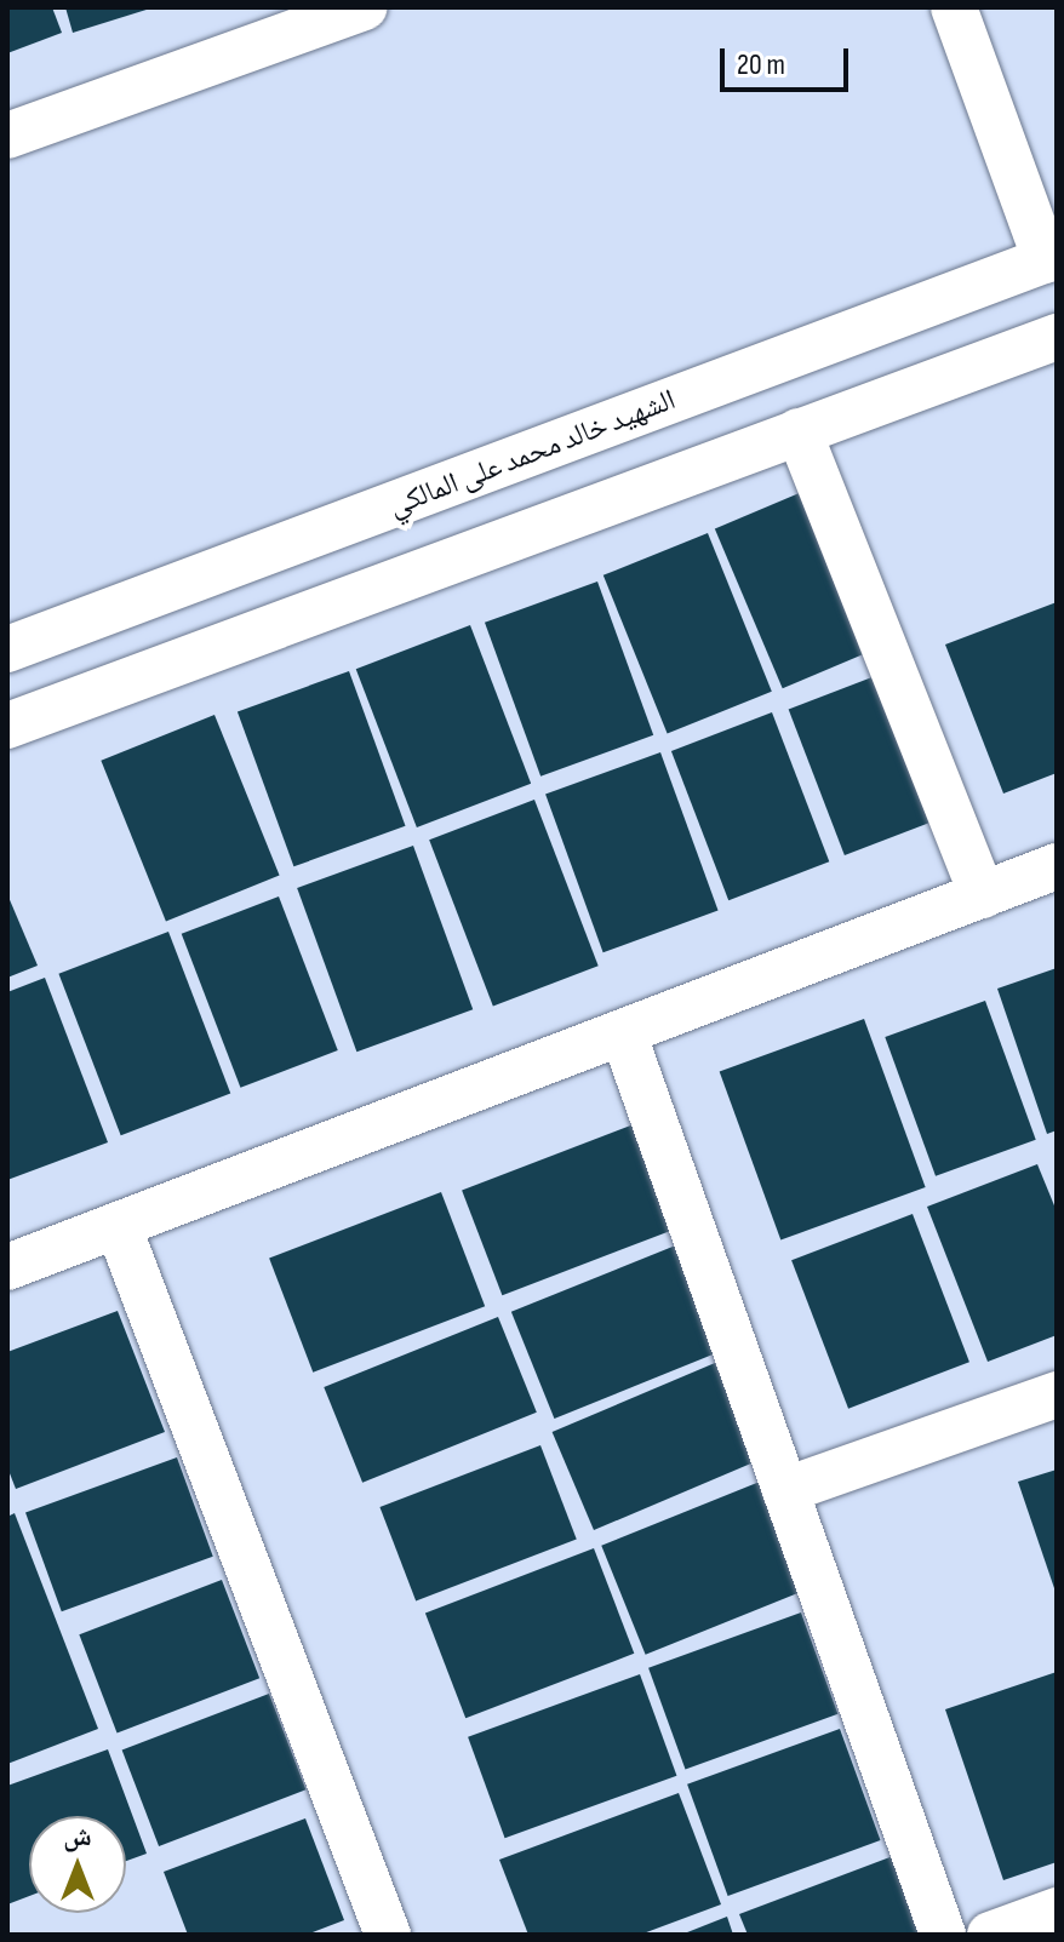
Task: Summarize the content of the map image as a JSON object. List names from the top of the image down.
{
  "streets": {
    "street": ["الشهيد خالد محمد على المالكي"]
  },
  "scale_bar": "20 m",
  "north": "top"
}
